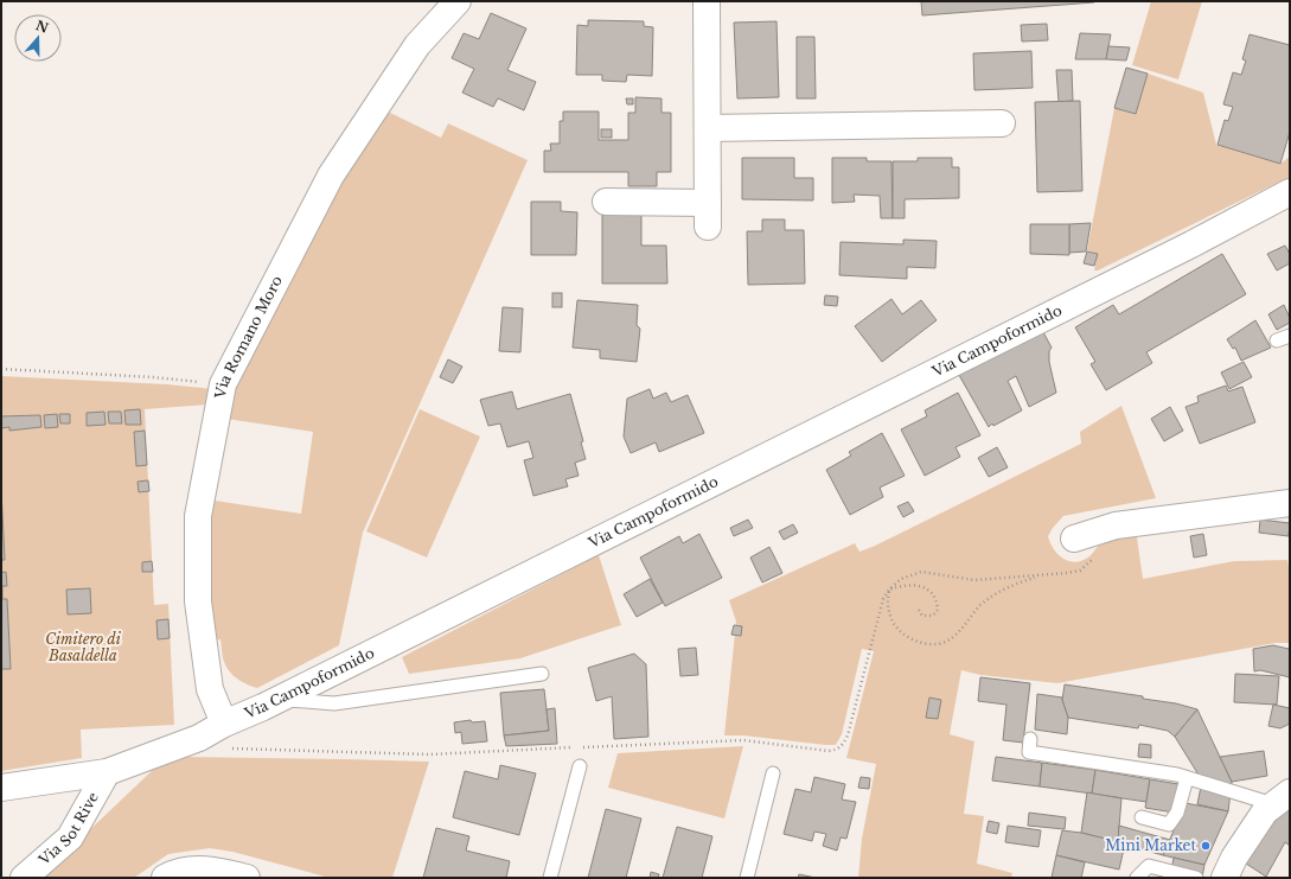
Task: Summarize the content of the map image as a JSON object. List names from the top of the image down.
{
  "streets": {
    "street": ["Via Romano Moro", "Via Campoformido", "Via Sot Rive"]
  },
  "crossings": [
    ["Via Romano Moro", "Via Campoformido"],
    ["Via Campoformido", "Via Sot Rive"]
  ],
  "parks": ["Cimitero di Basaldella"],
  "places": ["Mini Market"],
  "north": "top"
}
